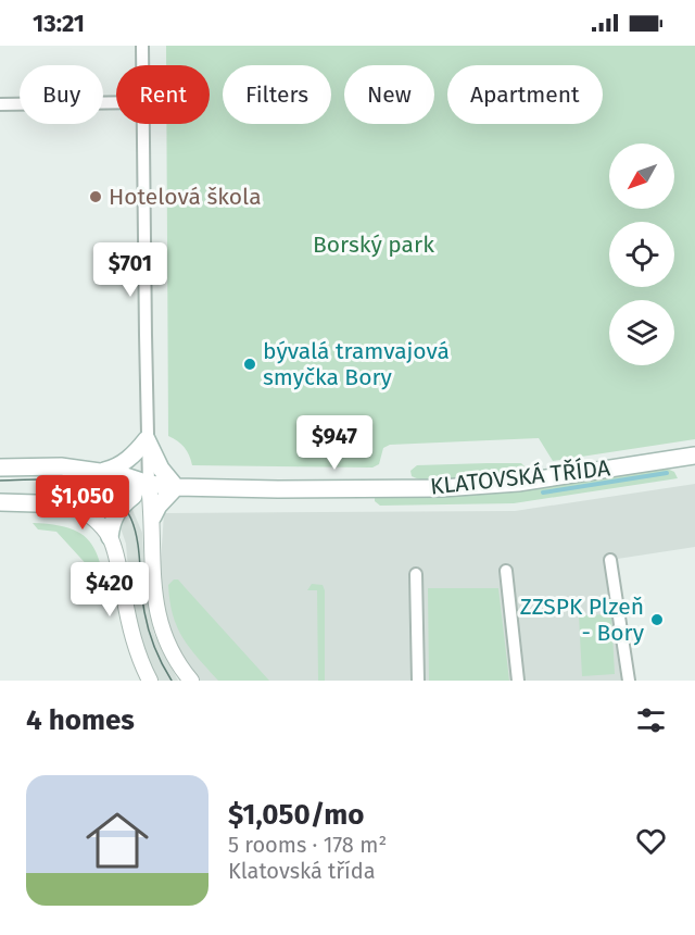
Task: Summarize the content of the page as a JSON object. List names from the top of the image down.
{
  "streets": {
    "main road": ["KLATOVSKÁ TŘÍDA"]
  },
  "parks": ["Borský park"],
  "places": ["Hotelová škola", "bývalá tramvajová smyčka Bory", "ZZSPK Plzeň - Bory"],
  "north": "bottom left",
  "page": {
    "status": "13:21",
    "chip": [
      "Buy",
      "Rent",
      "Filters",
      "New",
      "Apartment"
    ],
    "price": [
      "$701",
      "$947",
      "$1,050",
      "$420"
    ],
    "heading": "4 homes",
    "list": [
      {
        "name": "$1,050/mo",
        "note": "5 rooms · 178 m² · Klatovská třída"
      }
    ]
  }
}
